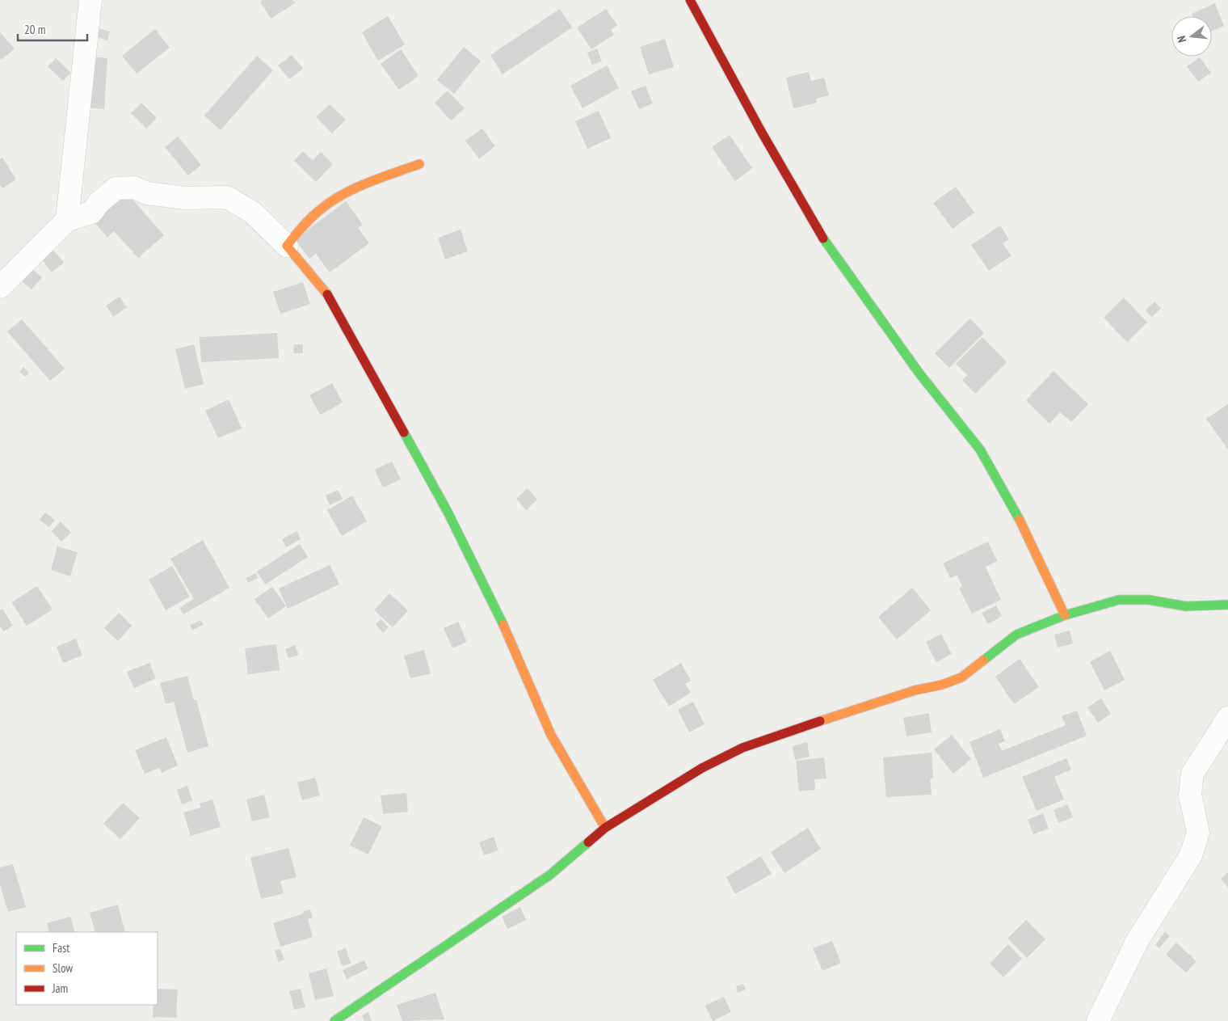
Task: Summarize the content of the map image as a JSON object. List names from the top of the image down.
{
  "legend": ["Fast", "Slow", "Jam"],
  "scale_bar": "20 m",
  "north": "left"
}
